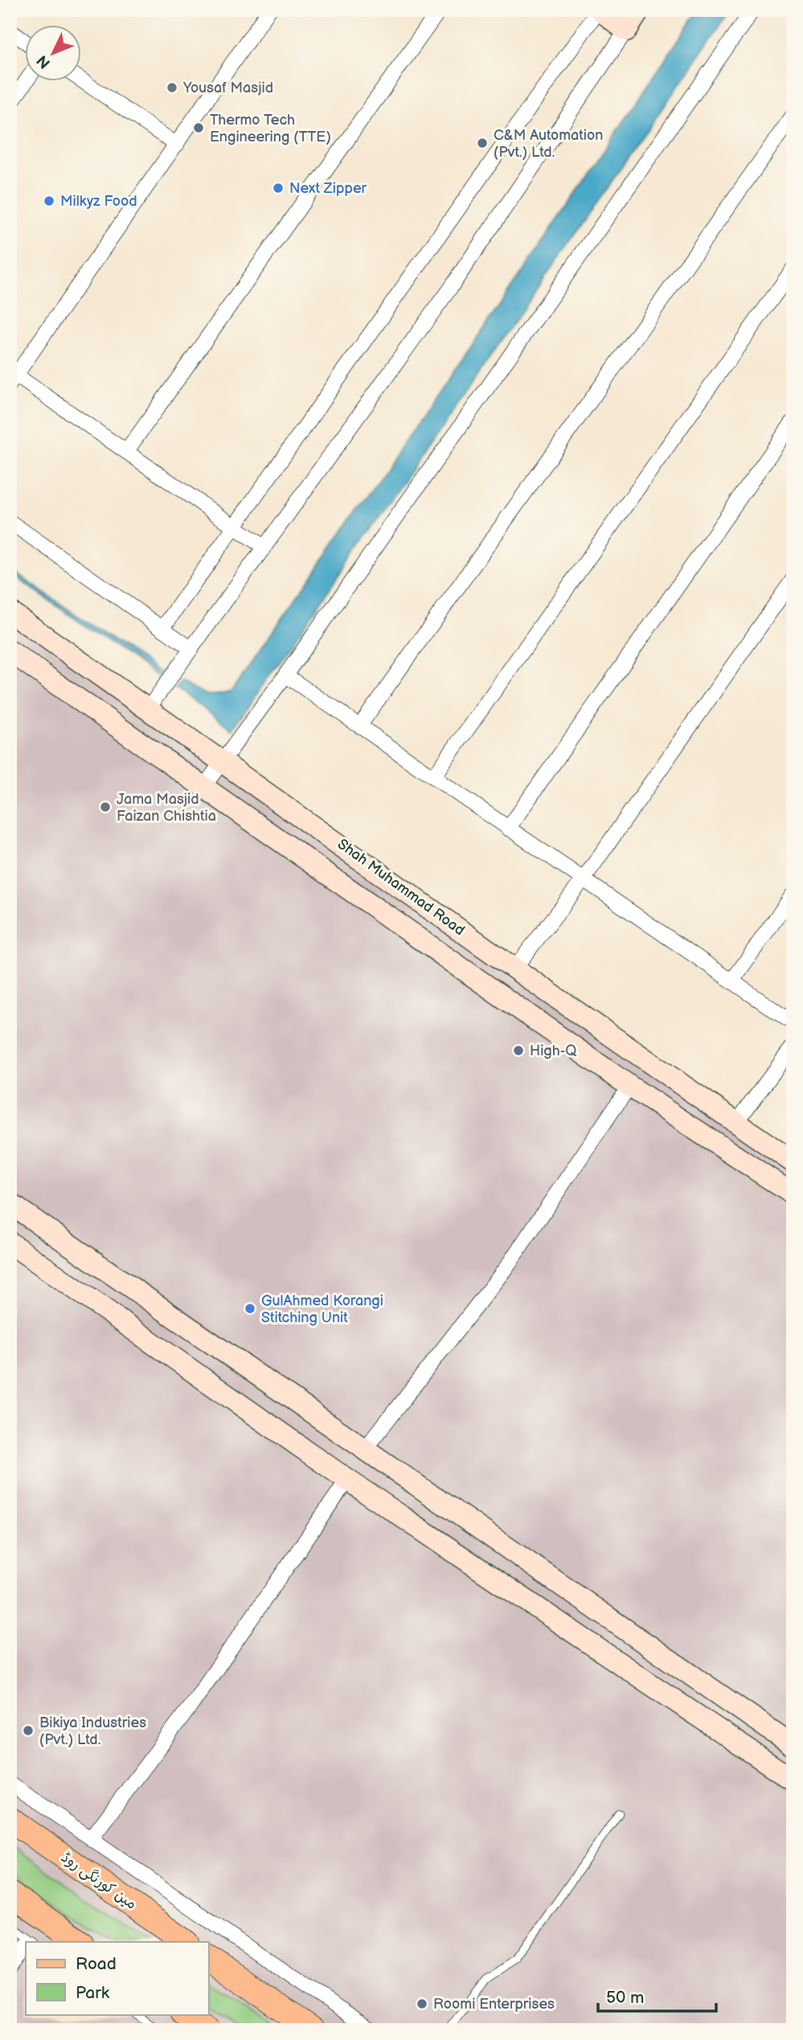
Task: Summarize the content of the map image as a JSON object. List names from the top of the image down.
{
  "streets": {
    "main road": ["مین کورنگی روڈ"],
    "street": ["Shah Muhammad Road"]
  },
  "places": [
    "Yousaf Masjid",
    "Thermo Tech Engineering (TTE)",
    "C&M Automation (Pvt.) Ltd.",
    "Next Zipper",
    "Milkyz Food",
    "Jama Masjid Faizan Chishtia",
    "High-Q",
    "GulAhmed Korangi Stitching Unit",
    "Bikiya Industries (Pvt.) Ltd.",
    "Roomi Enterprises"
  ],
  "legend": ["Road", "Park"],
  "scale_bar": "50 m",
  "north": "bottom left"
}
